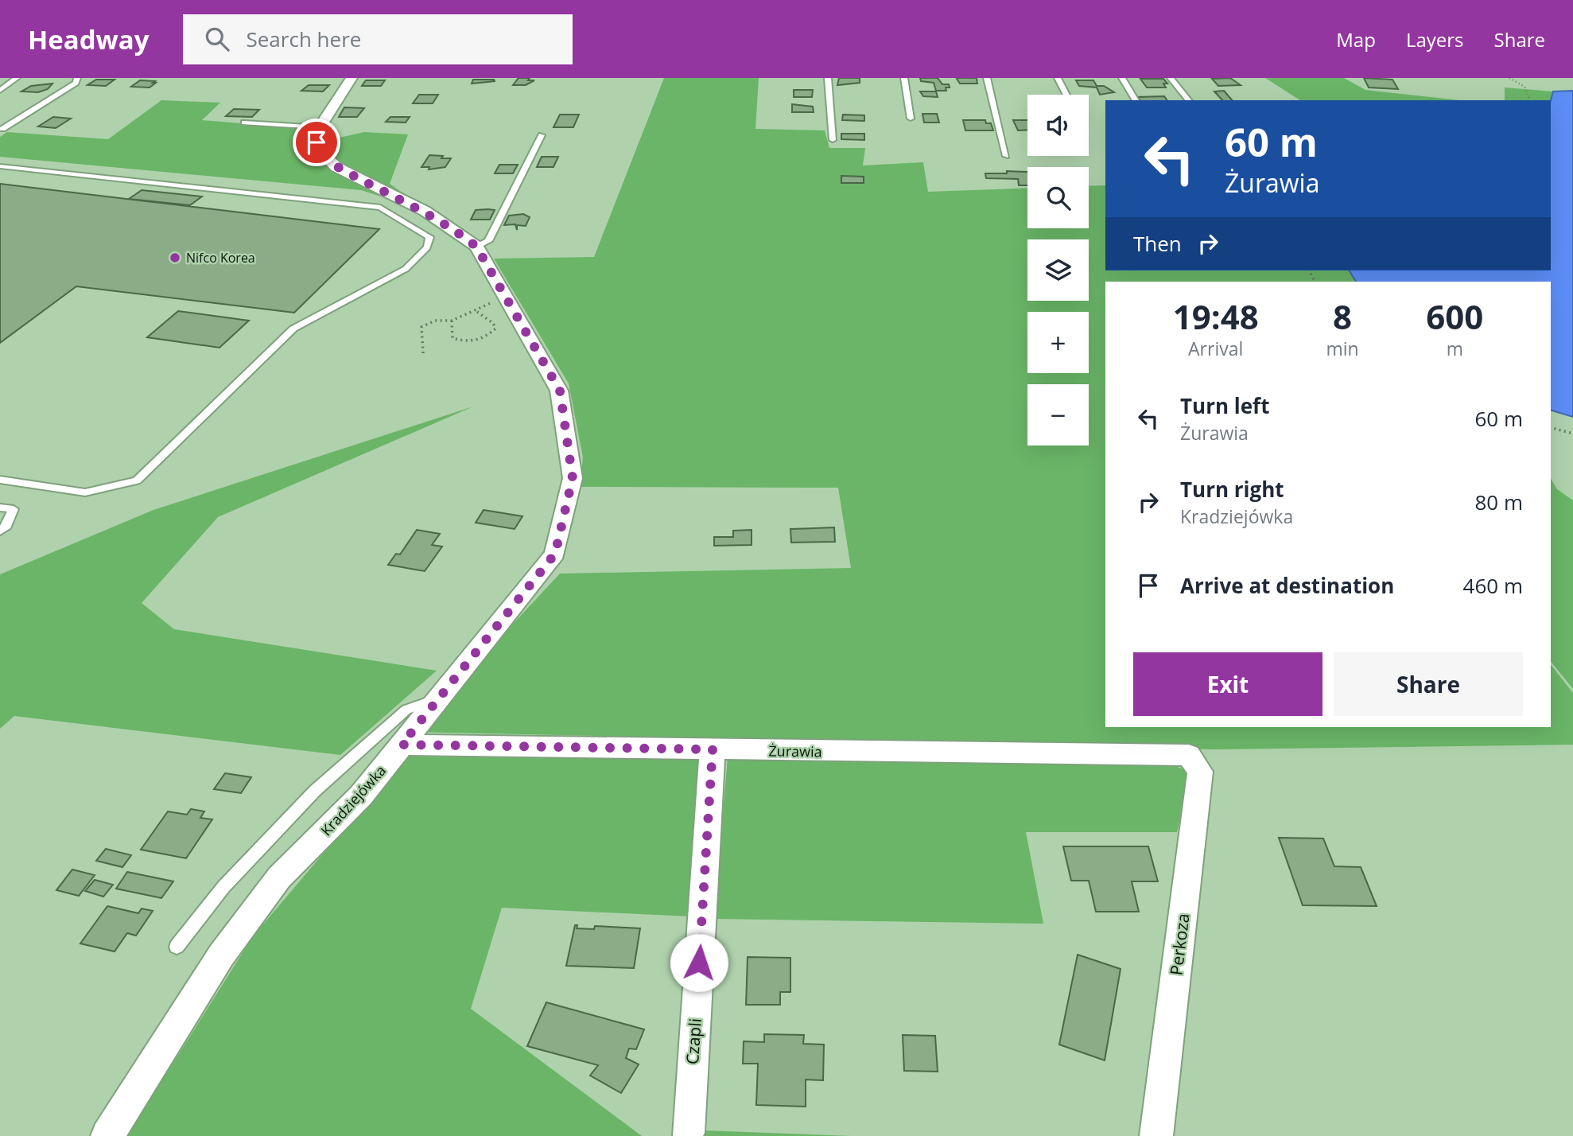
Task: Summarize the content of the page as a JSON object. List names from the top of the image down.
{
  "streets": {
    "street": [
      "Żurawia",
      "Kradziejówka",
      "Perkoza",
      "Czapli"
    ]
  },
  "crossings": [
    ["Żurawia", "Kradziejówka"],
    ["Żurawia", "Perkoza"],
    ["Żurawia", "Czapli"]
  ],
  "places": ["Nifco Korea"],
  "page": {
    "header": "Headway",
    "search": "Search here",
    "nav": ["Map", "Layers", "Share"],
    "map_buttons": ["+", "−"],
    "turn": ["60 m", "Żurawia"],
    "then": "Then",
    "eta": [
      "19:48",
      "Arrival",
      "8",
      "min",
      "600",
      "m"
    ],
    "list": [
      {
        "name": "Turn left",
        "note": "Żurawia",
        "value": "60 m"
      },
      {
        "name": "Turn right",
        "note": "Kradziejówka",
        "value": "80 m"
      },
      {
        "name": "Arrive at destination",
        "value": "460 m"
      }
    ],
    "buttons": ["Exit", "Share"]
  }
}
